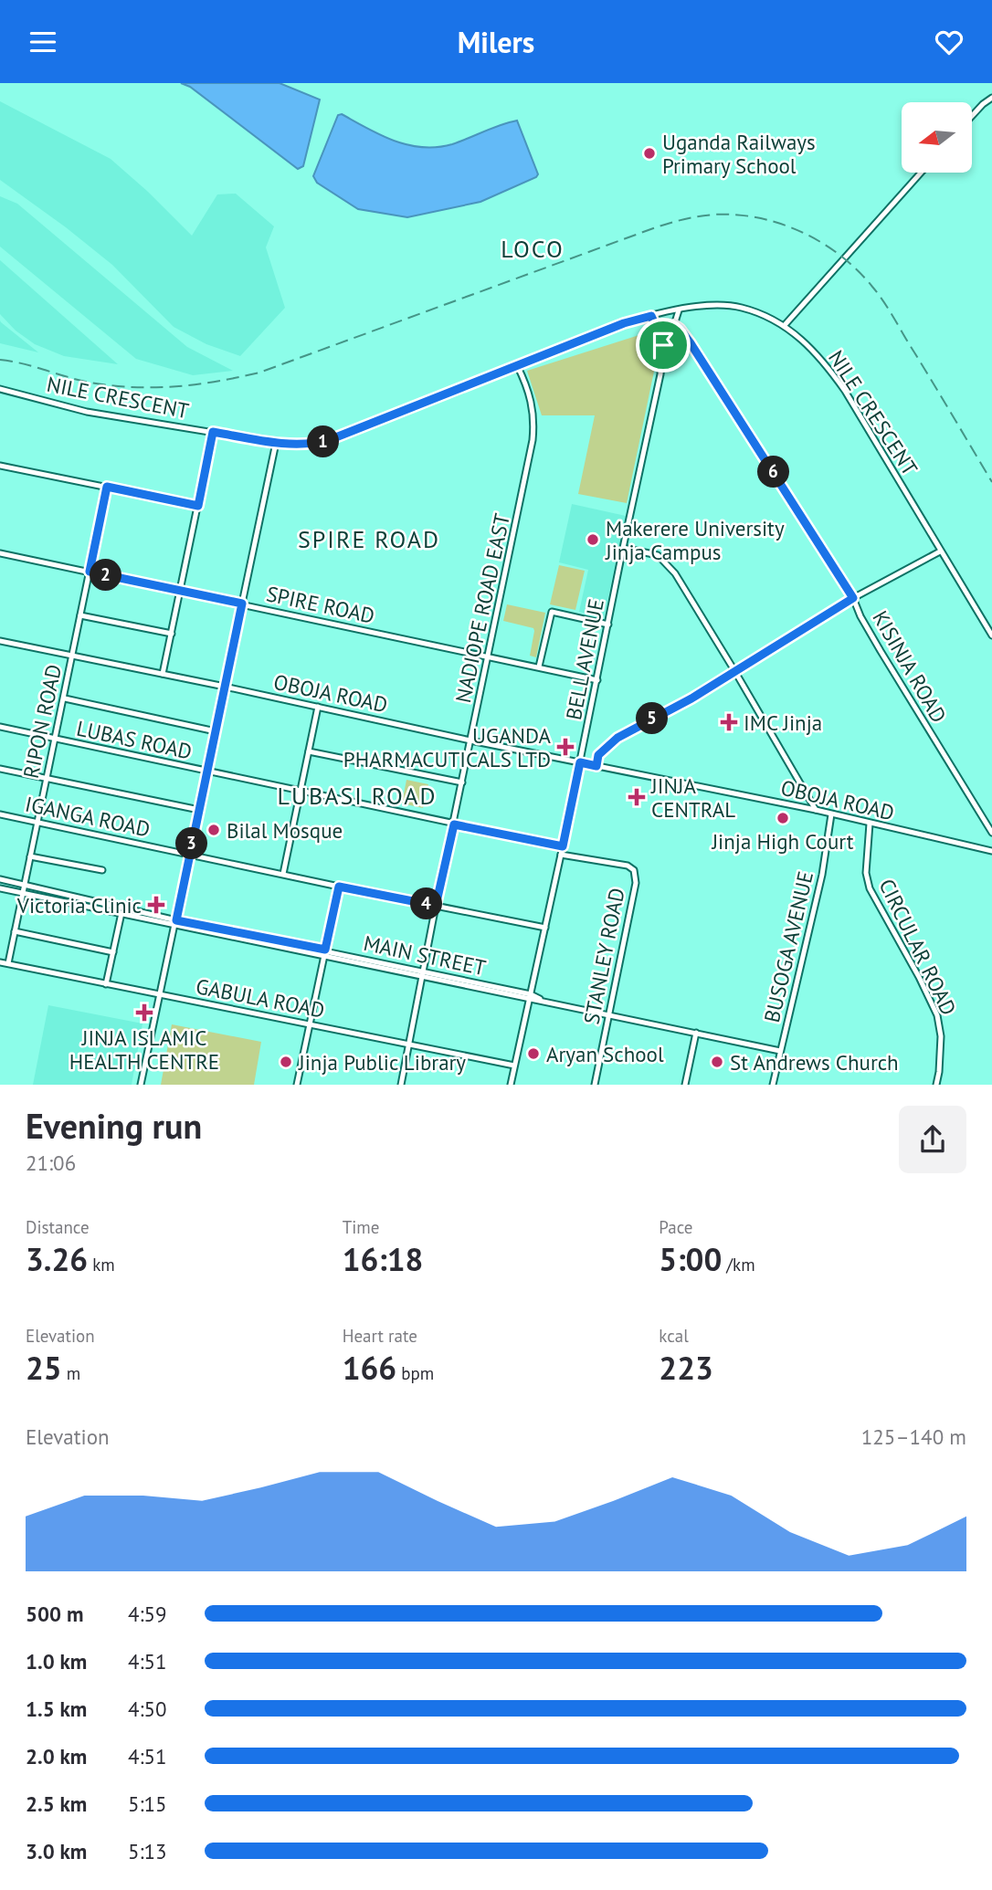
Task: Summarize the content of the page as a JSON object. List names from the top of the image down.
{
  "streets": {
    "street": [
      "NILE CRESCENT",
      "SPIRE ROAD",
      "NADIOPE ROAD EAST",
      "BELL AVENUE",
      "KISINJA ROAD",
      "OBOJA ROAD",
      "RIPON ROAD",
      "LUBAS ROAD",
      "IGANGA ROAD",
      "BUSOGA AVENUE",
      "CIRCULAR ROAD",
      "MAIN STREET",
      "STANLEY ROAD",
      "GABULA ROAD"
    ]
  },
  "crossings": [
    ["NILE CRESCENT", "NADIOPE ROAD EAST"],
    ["NILE CRESCENT", "BELL AVENUE"],
    ["SPIRE ROAD", "NADIOPE ROAD EAST"],
    ["SPIRE ROAD", "BELL AVENUE"],
    ["SPIRE ROAD", "RIPON ROAD"],
    ["NADIOPE ROAD EAST", "OBOJA ROAD"],
    ["NADIOPE ROAD EAST", "LUBAS ROAD"],
    ["NADIOPE ROAD EAST", "IGANGA ROAD"],
    ["NADIOPE ROAD EAST", "MAIN STREET"],
    ["NADIOPE ROAD EAST", "GABULA ROAD"],
    ["BELL AVENUE", "OBOJA ROAD"],
    ["BELL AVENUE", "LUBAS ROAD"],
    ["BELL AVENUE", "IGANGA ROAD"],
    ["BELL AVENUE", "MAIN STREET"],
    ["BELL AVENUE", "STANLEY ROAD"],
    ["BELL AVENUE", "GABULA ROAD"],
    ["OBOJA ROAD", "RIPON ROAD"],
    ["OBOJA ROAD", "BUSOGA AVENUE"],
    ["OBOJA ROAD", "CIRCULAR ROAD"],
    ["RIPON ROAD", "LUBAS ROAD"],
    ["RIPON ROAD", "IGANGA ROAD"],
    ["RIPON ROAD", "MAIN STREET"],
    ["RIPON ROAD", "GABULA ROAD"],
    ["BUSOGA AVENUE", "MAIN STREET"],
    ["MAIN STREET", "STANLEY ROAD"]
  ],
  "districts": ["LOCO", "SPIRE ROAD", "LUBASI ROAD"],
  "places": {
    "other": [
      "Uganda Railways Primary School",
      "Makerere University Jinja Campus",
      "Jinja High Court",
      "Bilal Mosque",
      "Aryan School",
      "Jinja Public Library",
      "St Andrews Church"
    ],
    "health": [
      "IMC Jinja",
      "UGANDA PHARMACUTICALS LTD",
      "JINJA CENTRAL",
      "Victoria Clinic",
      "JINJA ISLAMIC HEALTH CENTRE"
    ]
  },
  "north": "left",
  "page": {
    "header": "Milers",
    "pins": [
      "1",
      "6",
      "2",
      "5",
      "3",
      "4"
    ],
    "heading": ["Evening run", "21:06"],
    "stats": [
      ["Distance", "3.26 km"],
      ["Time", "16:18"],
      ["Pace", "5:00 /km"],
      ["Elevation", "25 m"],
      ["Heart rate", "166 bpm"],
      ["kcal", "223"]
    ],
    "chart": ["Elevation", "125–140 m"],
    "list": [
      {
        "name": "500 m",
        "note": "4:59"
      },
      {
        "name": "1.0 km",
        "note": "4:51"
      },
      {
        "name": "1.5 km",
        "note": "4:50"
      },
      {
        "name": "2.0 km",
        "note": "4:51"
      },
      {
        "name": "2.5 km",
        "note": "5:15"
      },
      {
        "name": "3.0 km",
        "note": "5:13"
      }
    ]
  }
}
